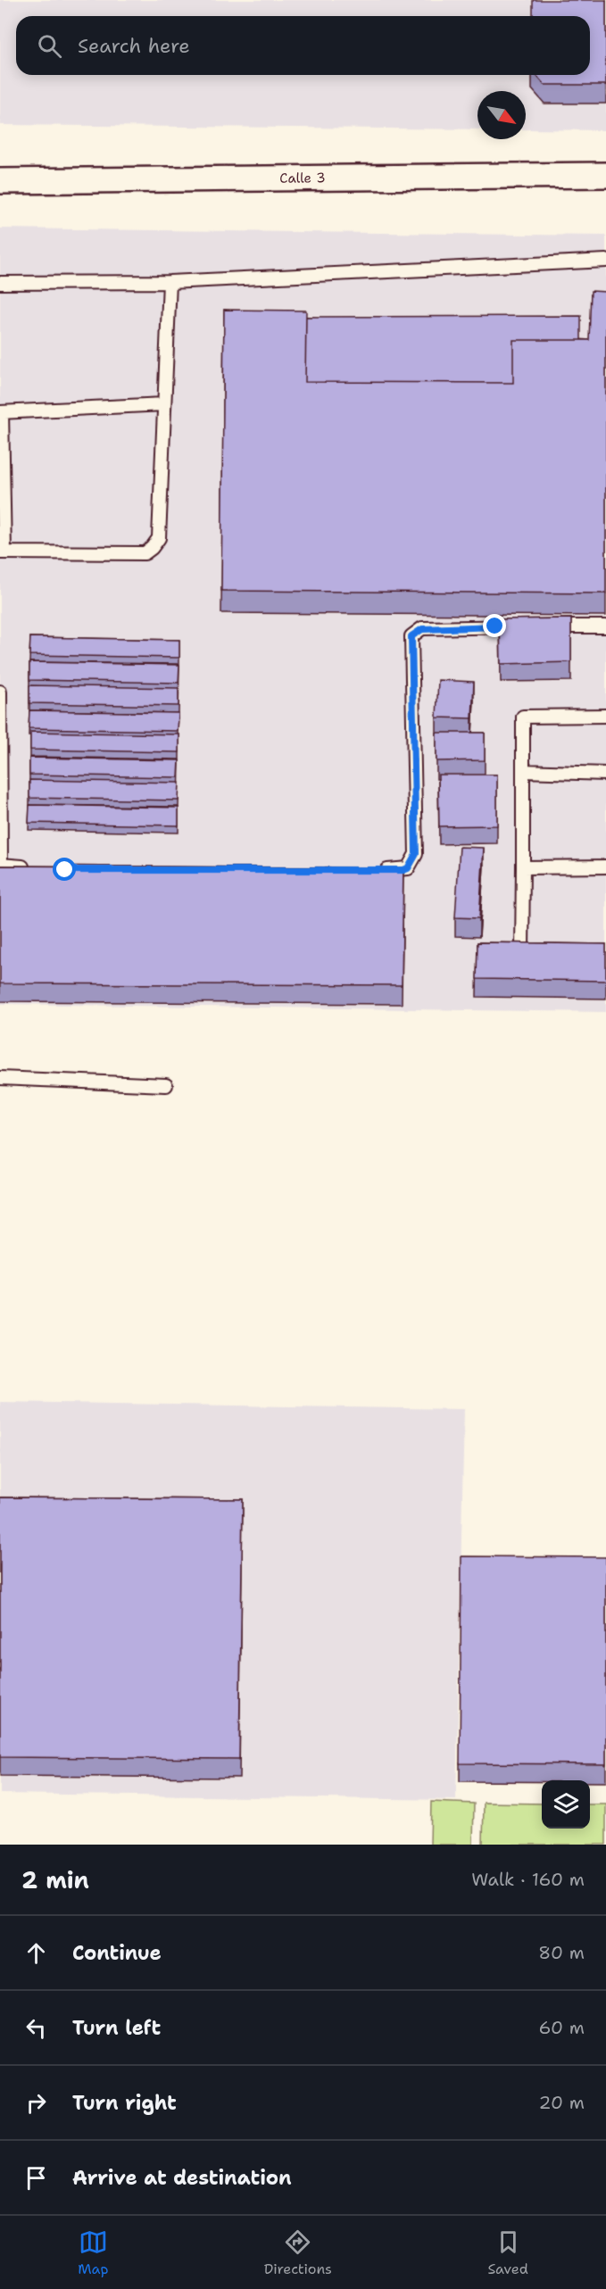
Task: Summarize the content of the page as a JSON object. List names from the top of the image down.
{
  "streets": {
    "street": ["Calle 3"]
  },
  "north": "bottom right",
  "page": {
    "search": "Search here",
    "heading": ["2 min", "Walk · 160 m"],
    "list": [
      ["Continue", "80 m"],
      ["Turn left", "60 m"],
      ["Turn right", "20 m"],
      "Arrive at destination"
    ],
    "nav": ["Map", "Directions", "Saved"]
  }
}
